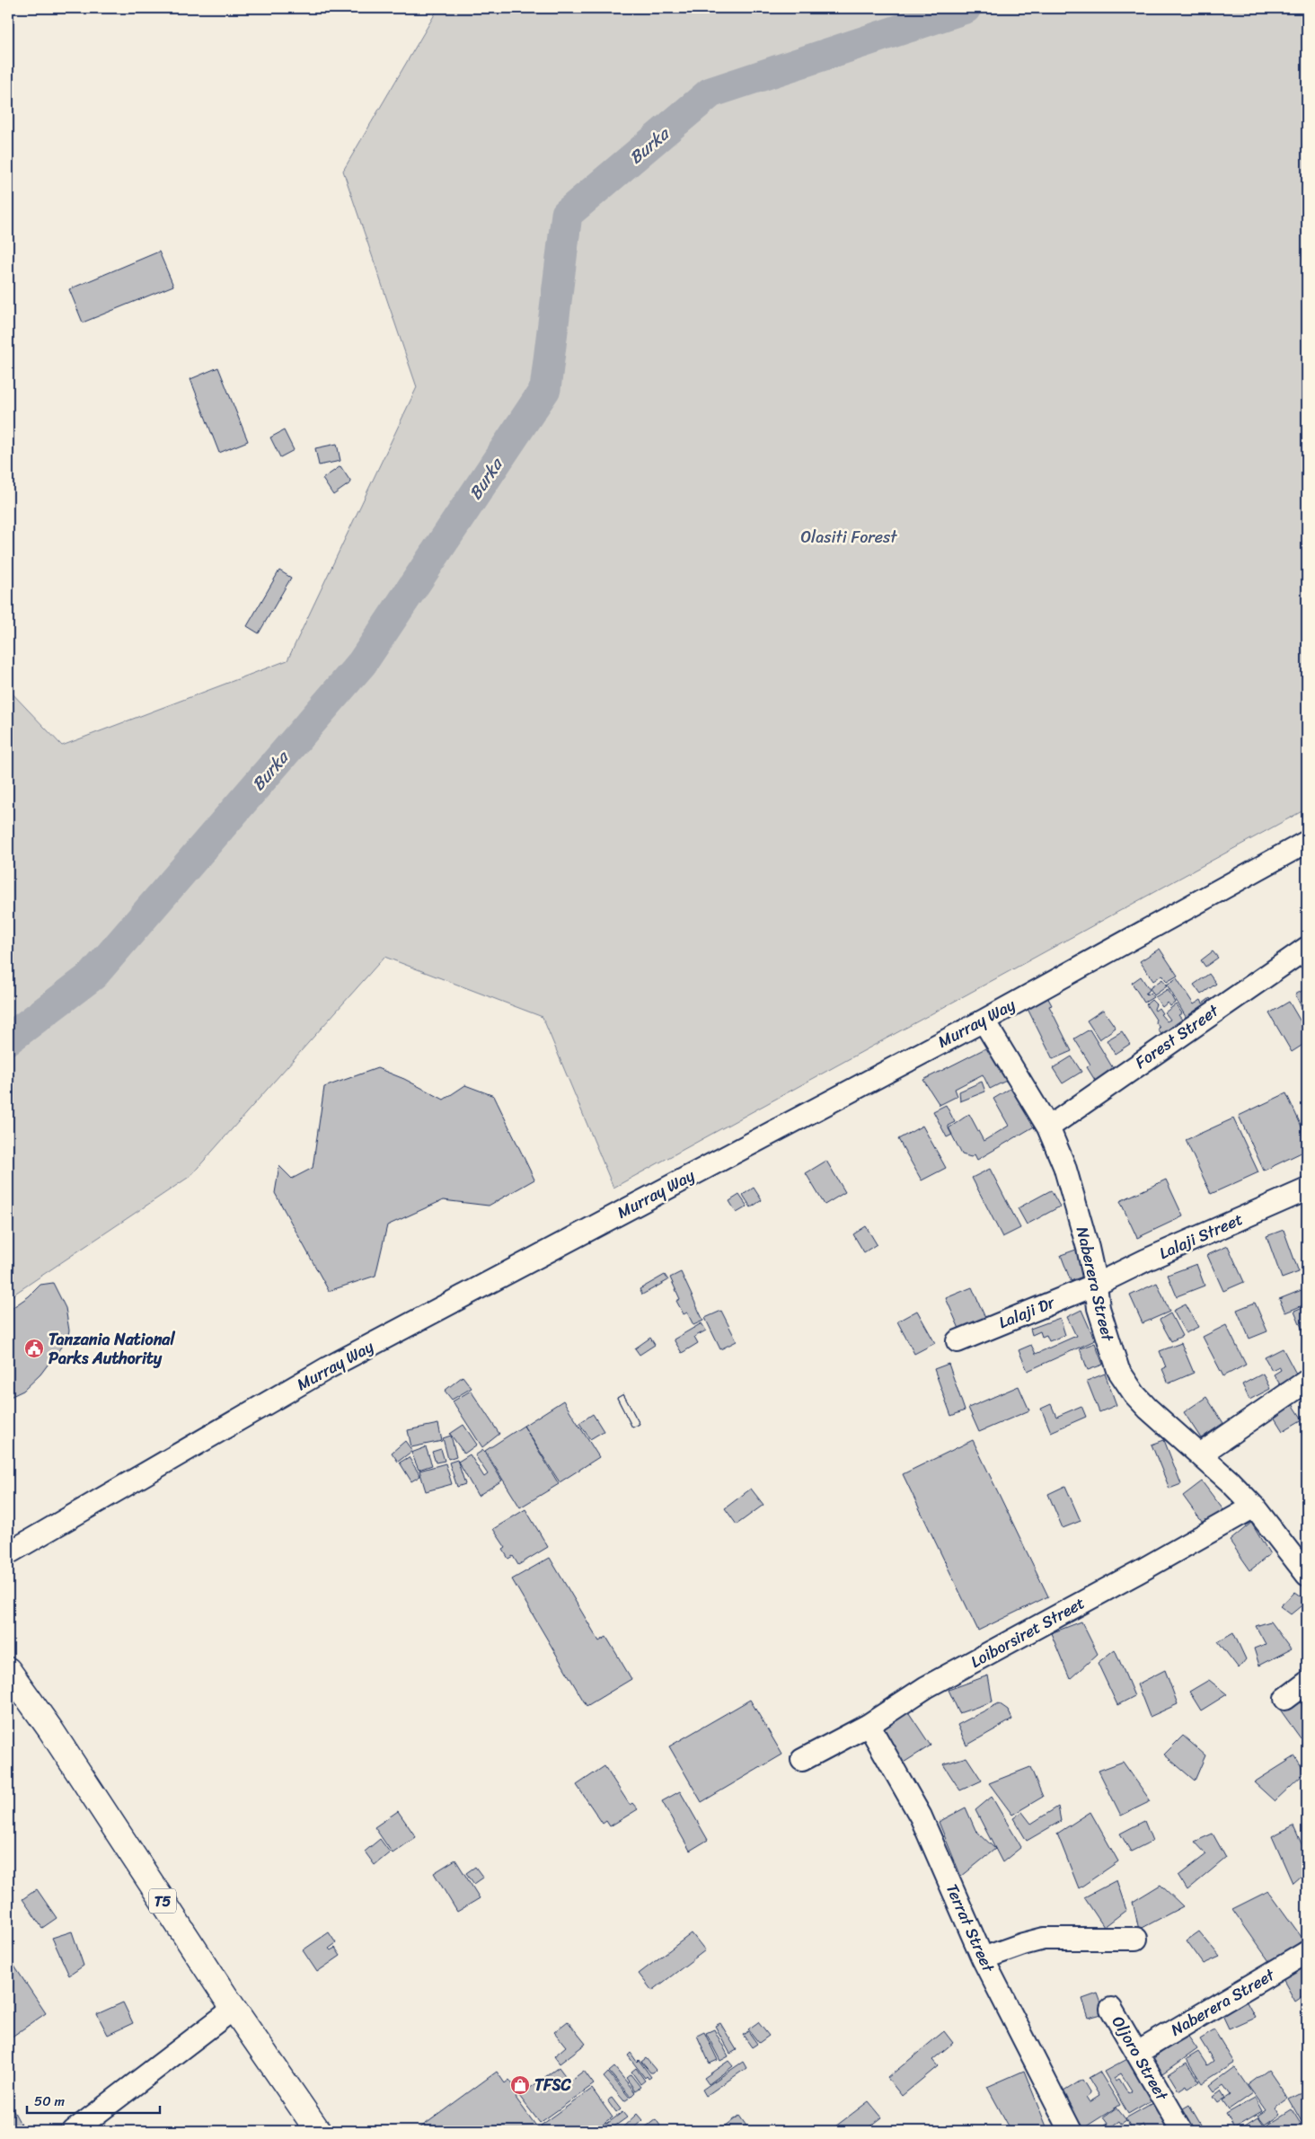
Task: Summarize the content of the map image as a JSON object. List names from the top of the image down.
{
  "streets": {
    "highway": ["T5"],
    "street": [
      "Murray Way",
      "Forest Street",
      "Lalaji Street",
      "Naberera Street",
      "Lalaji Dr",
      "Loiborsiret Street",
      "Terrat Street",
      "Oljoro Street"
    ]
  },
  "crossings": [
    ["Murray Way", "Naberera Street"],
    ["Forest Street", "Naberera Street"],
    ["Lalaji Street", "Naberera Street"],
    ["Lalaji Street", "Lalaji Dr"],
    ["Naberera Street", "Lalaji Dr"],
    ["Naberera Street", "Loiborsiret Street"],
    ["Naberera Street", "Oljoro Street"],
    ["Loiborsiret Street", "Terrat Street"]
  ],
  "water": ["Burka"],
  "parks": ["Olasiti Forest"],
  "places": {
    "public building": ["Tanzania National Parks Authority"],
    "shop": ["TFSC"]
  },
  "scale_bar": "50 m"
}
